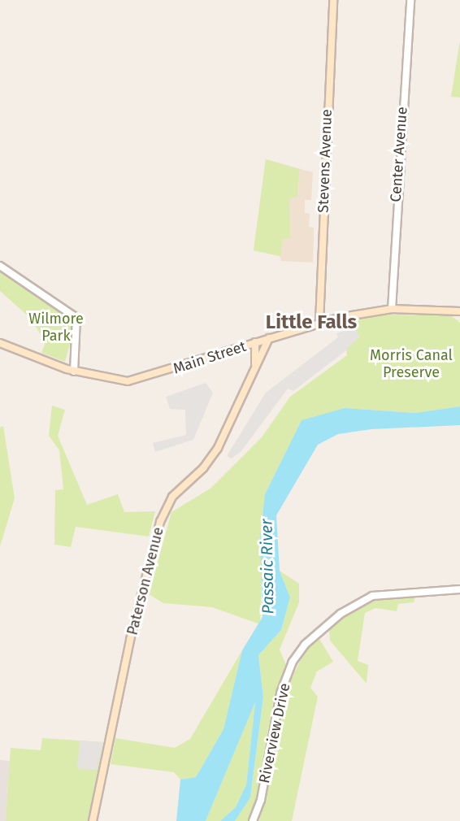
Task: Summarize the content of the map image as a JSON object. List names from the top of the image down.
{
  "streets": {
    "main road": ["Stevens Avenue", "Main Street", "Paterson Avenue"],
    "street": ["Center Avenue", "Riverview Drive"]
  },
  "crossings": [
    ["Center Avenue", "Main Street"],
    ["Stevens Avenue", "Main Street"],
    ["Main Street", "Paterson Avenue"]
  ],
  "districts": ["Little Falls"],
  "water": ["Passaic River"],
  "parks": ["Wilmore Park", "Morris Canal Preserve"]
}
